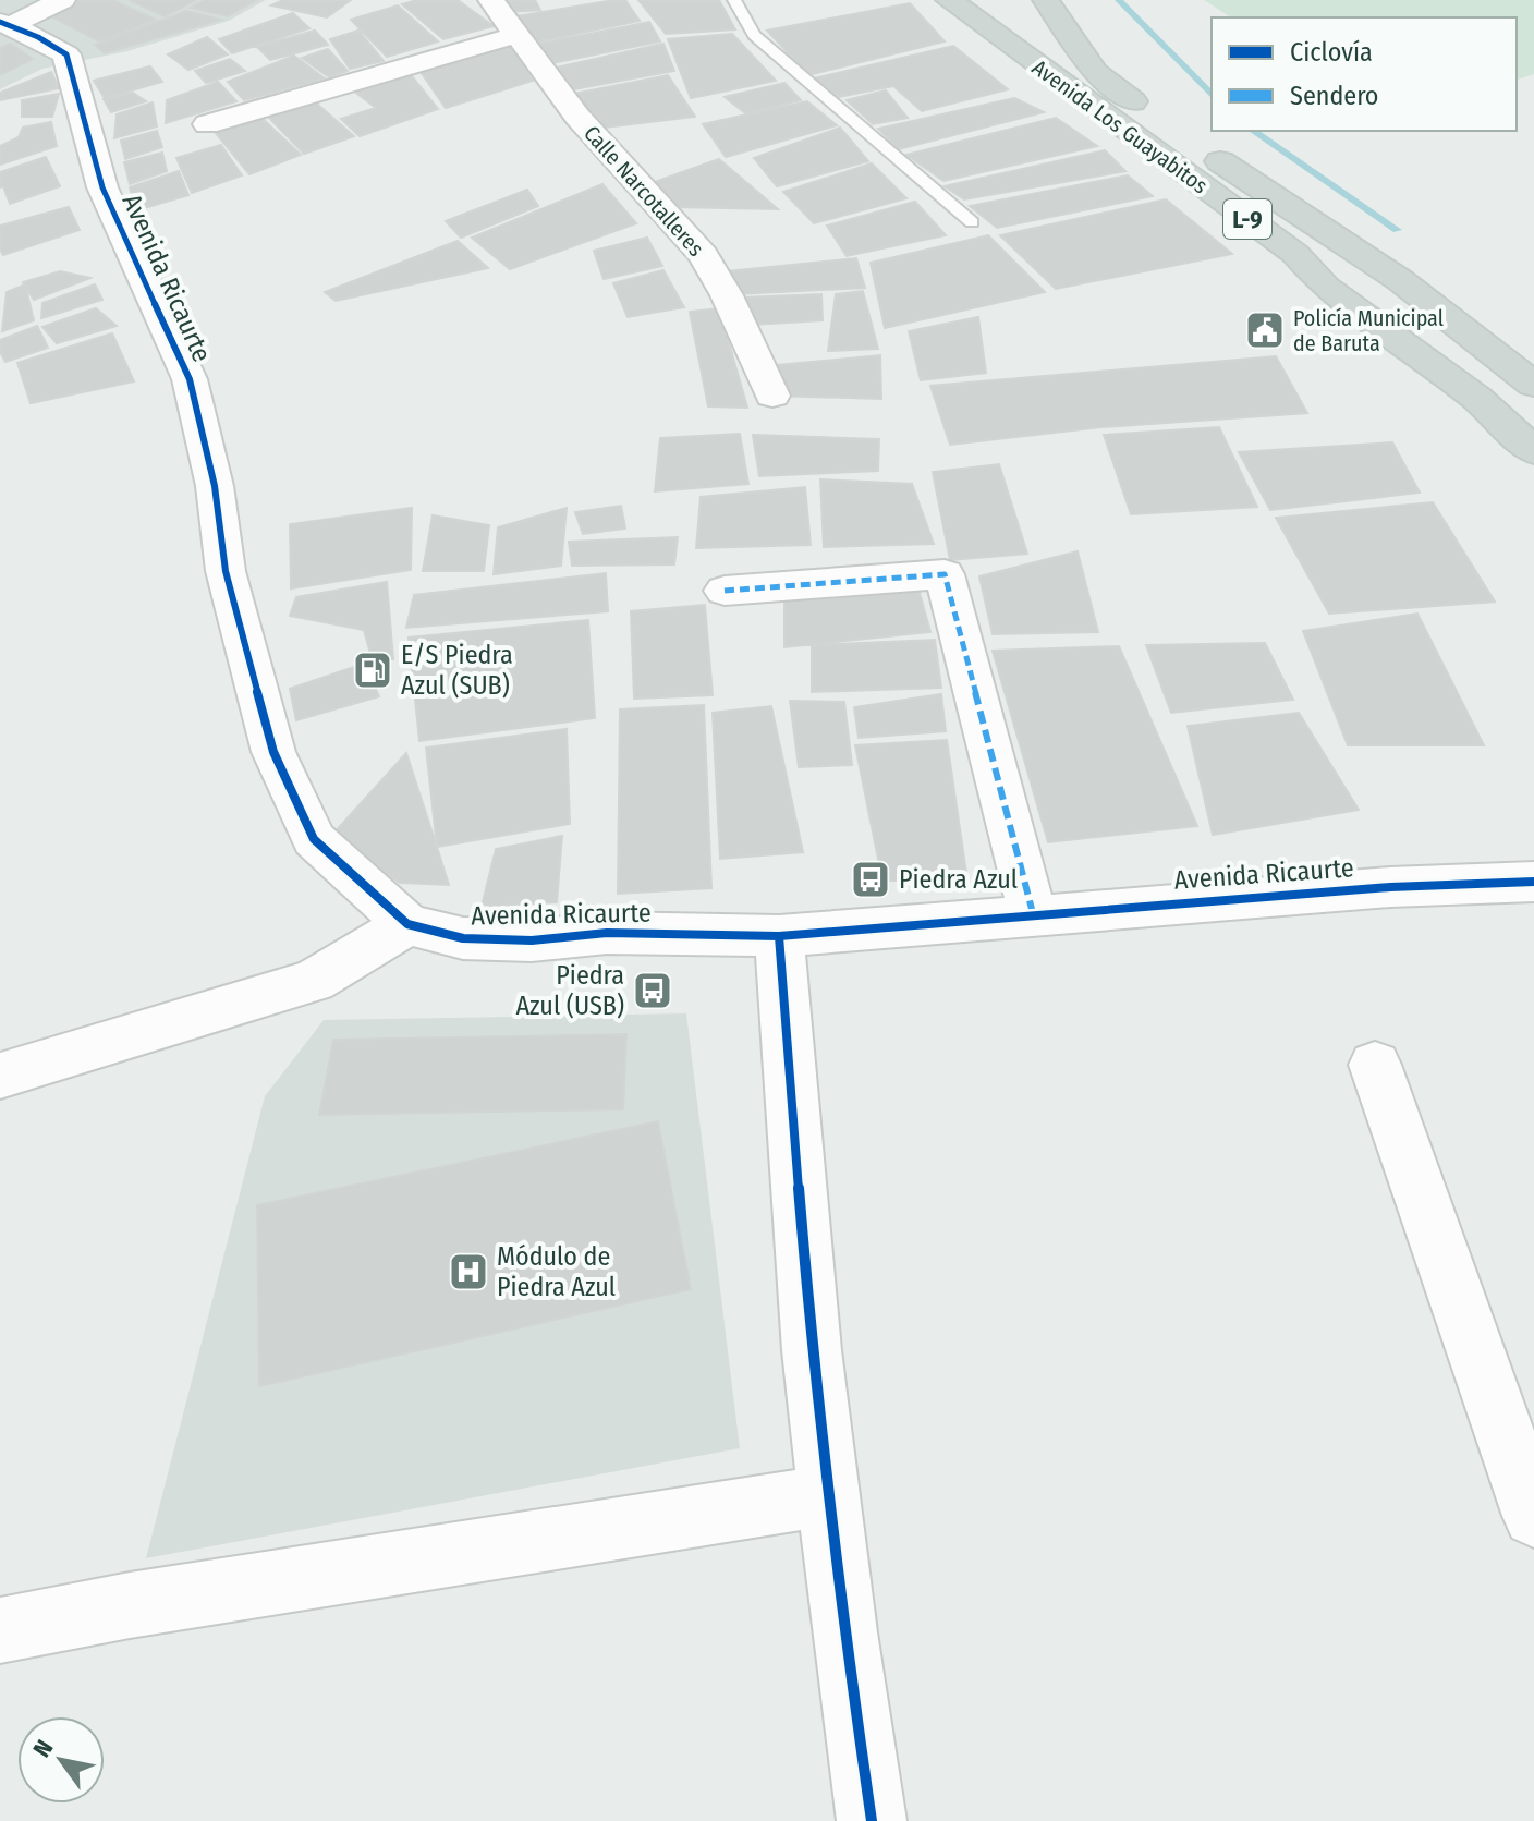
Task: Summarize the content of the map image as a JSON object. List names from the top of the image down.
{
  "streets": {
    "main road": ["Avenida Los Guayabitos", "L-9"],
    "street": ["Calle Narcotalleres", "Avenida Ricaurte"]
  },
  "places": {
    "public building": ["Policía Municipal de Baruta"],
    "fuel station": ["E/S Piedra Azul (SUB)"],
    "bus stop": ["Piedra Azul", "Piedra Azul (USB)"],
    "hospital": ["Módulo de Piedra Azul"]
  },
  "legend": ["Ciclovía", "Sendero"],
  "north": "top left"
}
